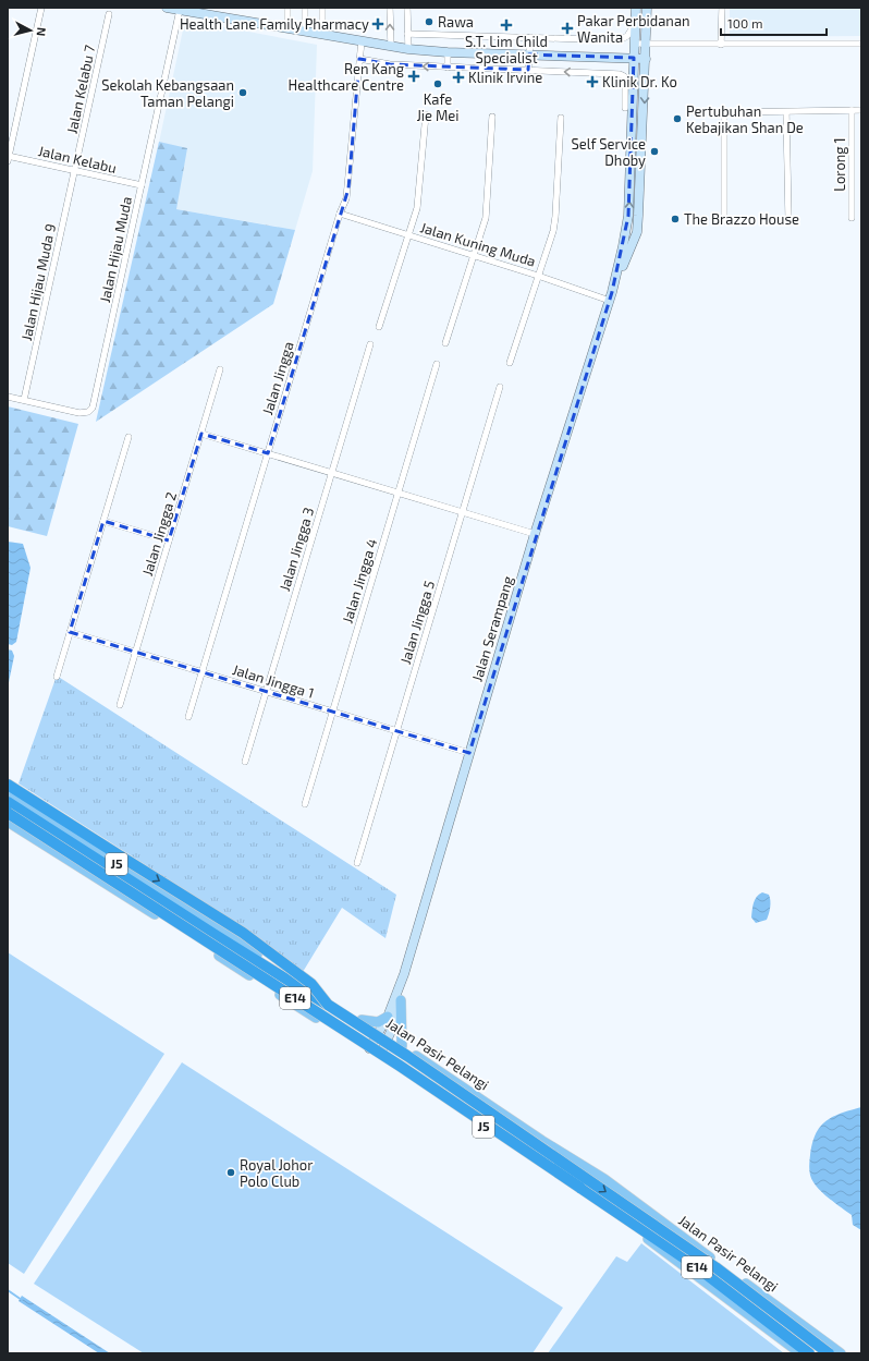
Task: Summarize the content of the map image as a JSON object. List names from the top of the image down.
{
  "streets": {
    "highway": ["E14"],
    "main road": ["Jalan Serampang", "J5", "Jalan Pasir Pelangi"],
    "street": [
      "Jalan Kelabu 7",
      "Jalan Kelabu",
      "Lorong 1",
      "Jalan Kuning Muda",
      "Jalan Hijau Muda",
      "Jalan Hijau Muda 9",
      "Jalan Jingga",
      "Jalan Jingga 2",
      "Jalan Jingga 3",
      "Jalan Jingga 4",
      "Jalan Jingga 5",
      "Jalan Jingga 1"
    ]
  },
  "crossings": [
    ["Jalan Kelabu 7", "Jalan Kelabu"],
    ["Jalan Kelabu 7", "Jalan Hijau Muda 9"],
    ["Jalan Kelabu", "Jalan Hijau Muda"],
    ["Jalan Kelabu", "Jalan Hijau Muda 9"],
    ["Jalan Kuning Muda", "Jalan Jingga"],
    ["Jalan Kuning Muda", "Jalan Serampang"],
    ["Jalan Hijau Muda", "Jalan Hijau Muda 9"],
    ["Jalan Jingga", "Jalan Jingga 1"],
    ["Jalan Jingga 2", "Jalan Jingga 1"],
    ["Jalan Jingga 3", "Jalan Jingga 1"],
    ["Jalan Jingga 4", "Jalan Jingga 1"],
    ["Jalan Jingga 5", "Jalan Jingga 1"],
    ["Jalan Serampang", "Jalan Jingga 1"],
    ["Jalan Serampang", "J5"],
    ["Jalan Serampang", "Jalan Pasir Pelangi"]
  ],
  "places": {
    "other": [
      "Rawa",
      "Kafe Jie Mei",
      "Sekolah Kebangsaan Taman Pelangi",
      "Pertubuhan Kebajikan Shan De",
      "Self Service Dhoby",
      "The Brazzo House",
      "Royal Johor Polo Club"
    ],
    "health": [
      "Health Lane Family Pharmacy",
      "S.T. Lim Child Specialist",
      "Pakar Perbidanan Wanita",
      "Ren Kang Healthcare Centre",
      "Klinik Irvine",
      "Klinik Dr. Ko"
    ]
  },
  "scale_bar": "100 m",
  "north": "right"
}
